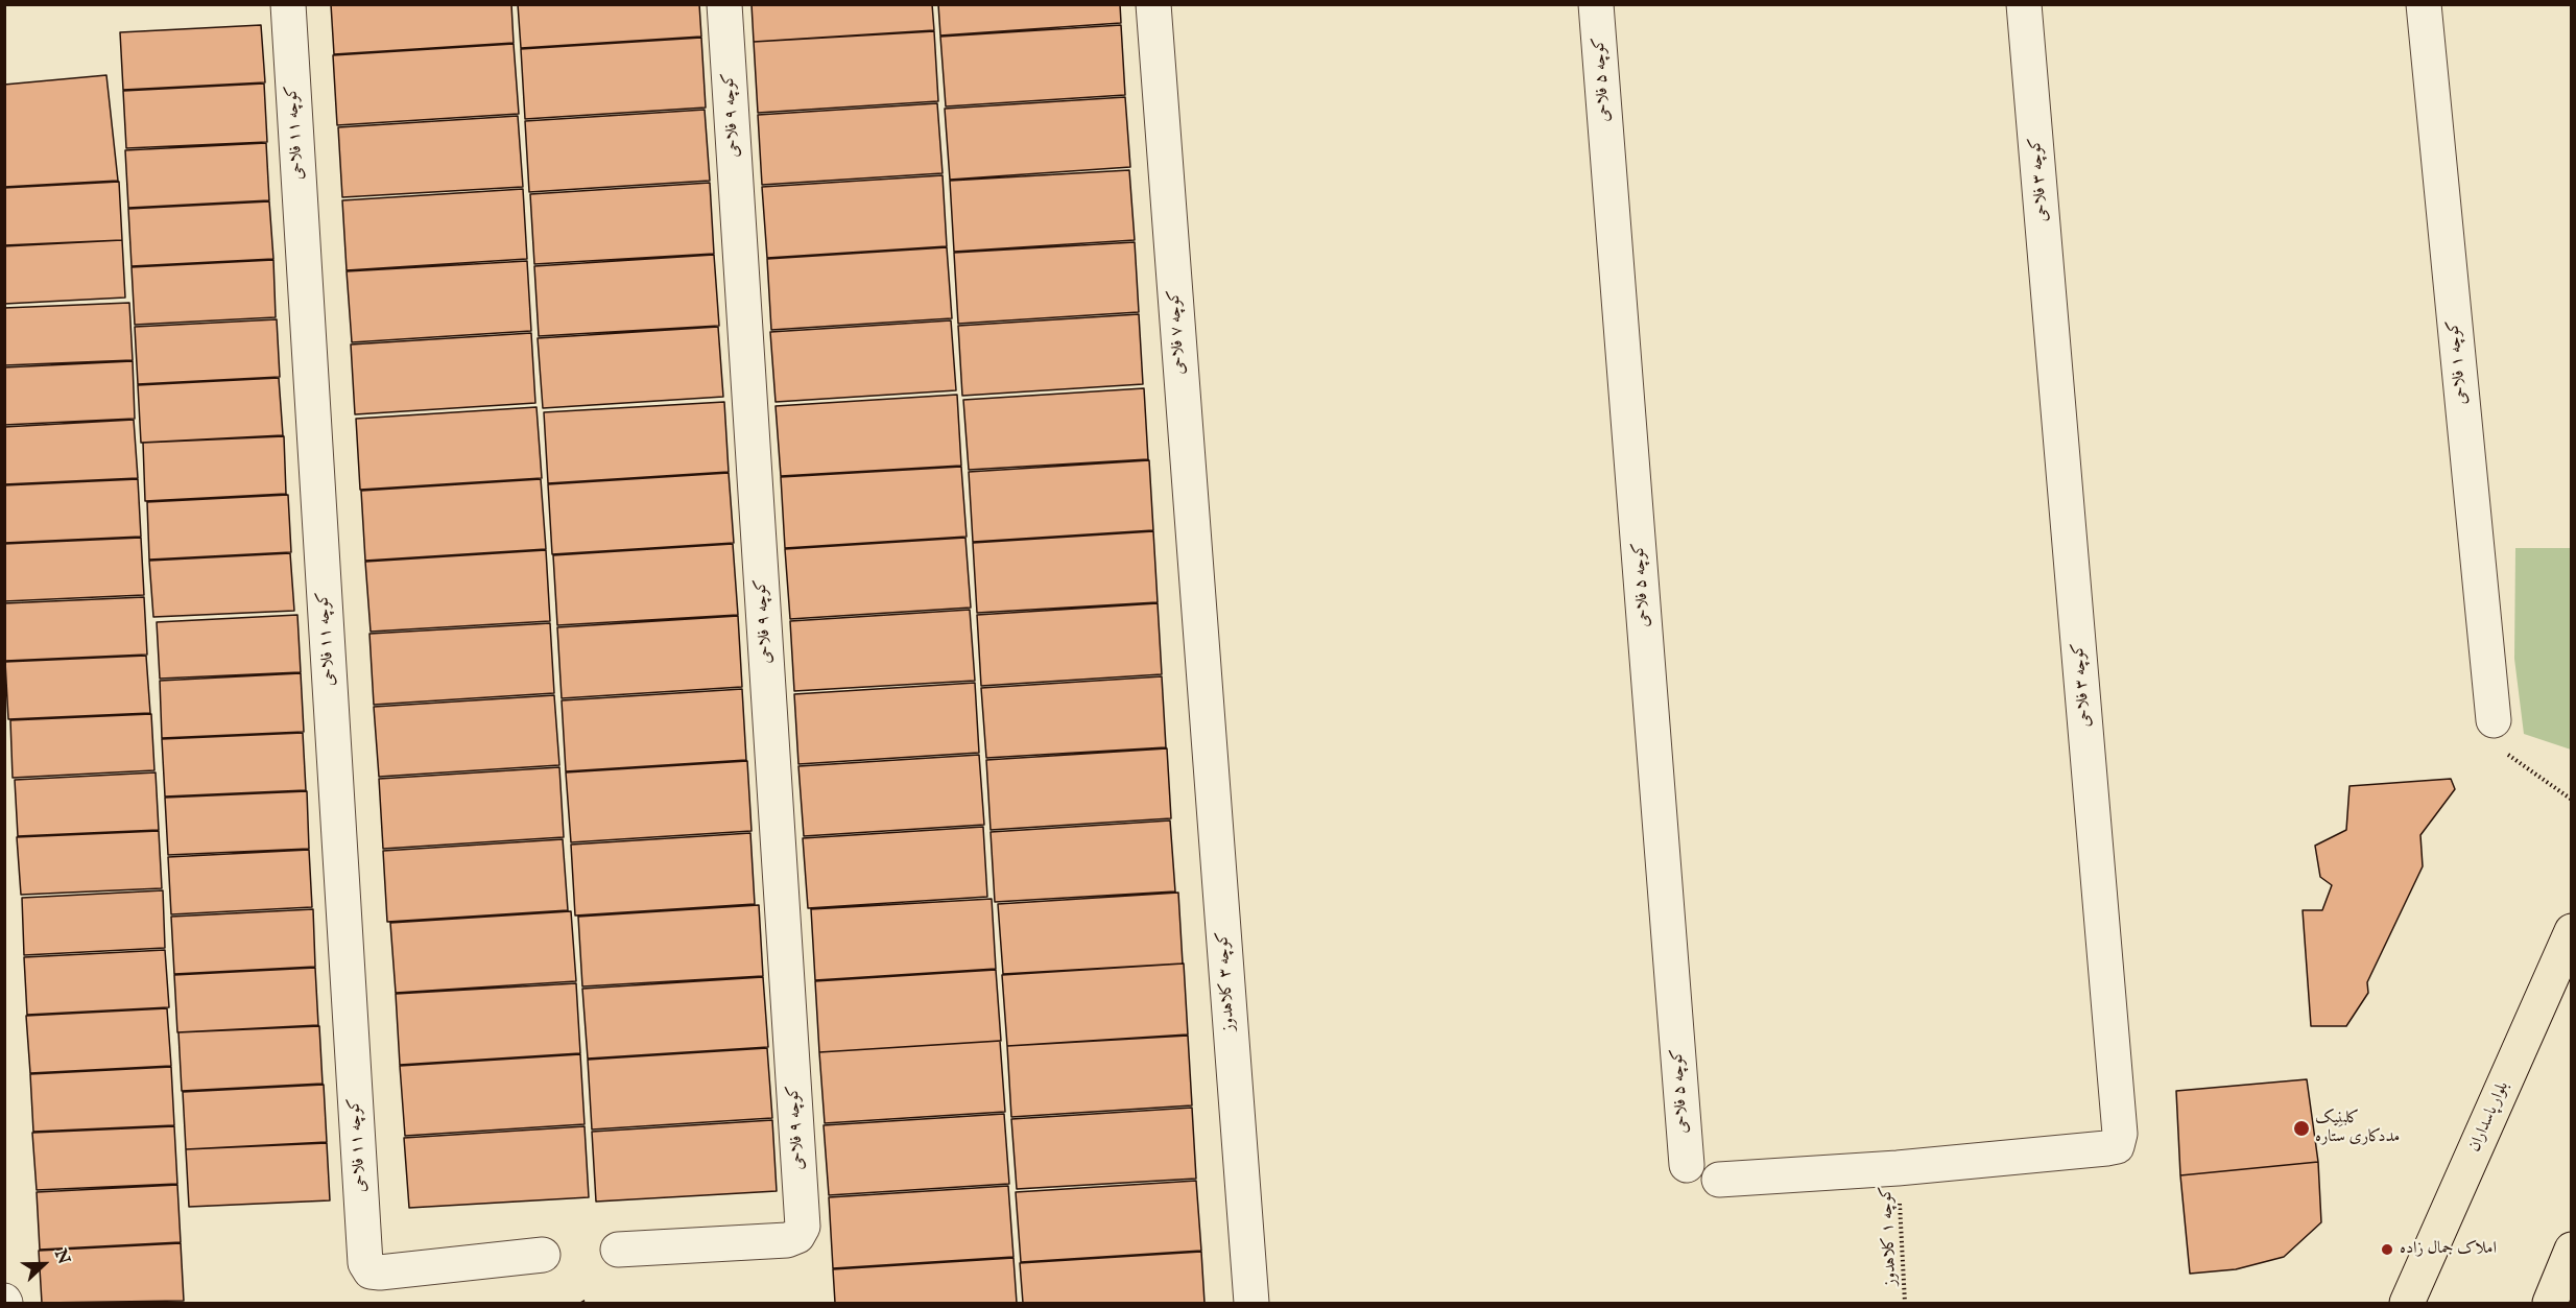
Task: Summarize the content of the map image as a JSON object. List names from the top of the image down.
{
  "streets": {
    "main road": ["بلوار پاسداران"],
    "street": [
      "کوچه ۵ فلاحی",
      "کوچه ۹ فلاحی",
      "کوچه ۱۱ فلاحی",
      "کوچه ۳ فلاحی",
      "کوچه ۷ فلاحی",
      "کوچه ۱ فلاحی",
      "کوچه ۳ کلاهدوز"
    ],
    "path": ["کوچه ۱ کلاهدوز"]
  },
  "crossings": [
    ["کوچه ۳ فلاحی", "کوچه ۱ کلاهدوز"],
    ["کوچه ۷ فلاحی", "کوچه ۳ کلاهدوز"]
  ],
  "places": ["کلینیک مددکاری سَتاره", "املاک جمال زاده"],
  "north": "right"
}
